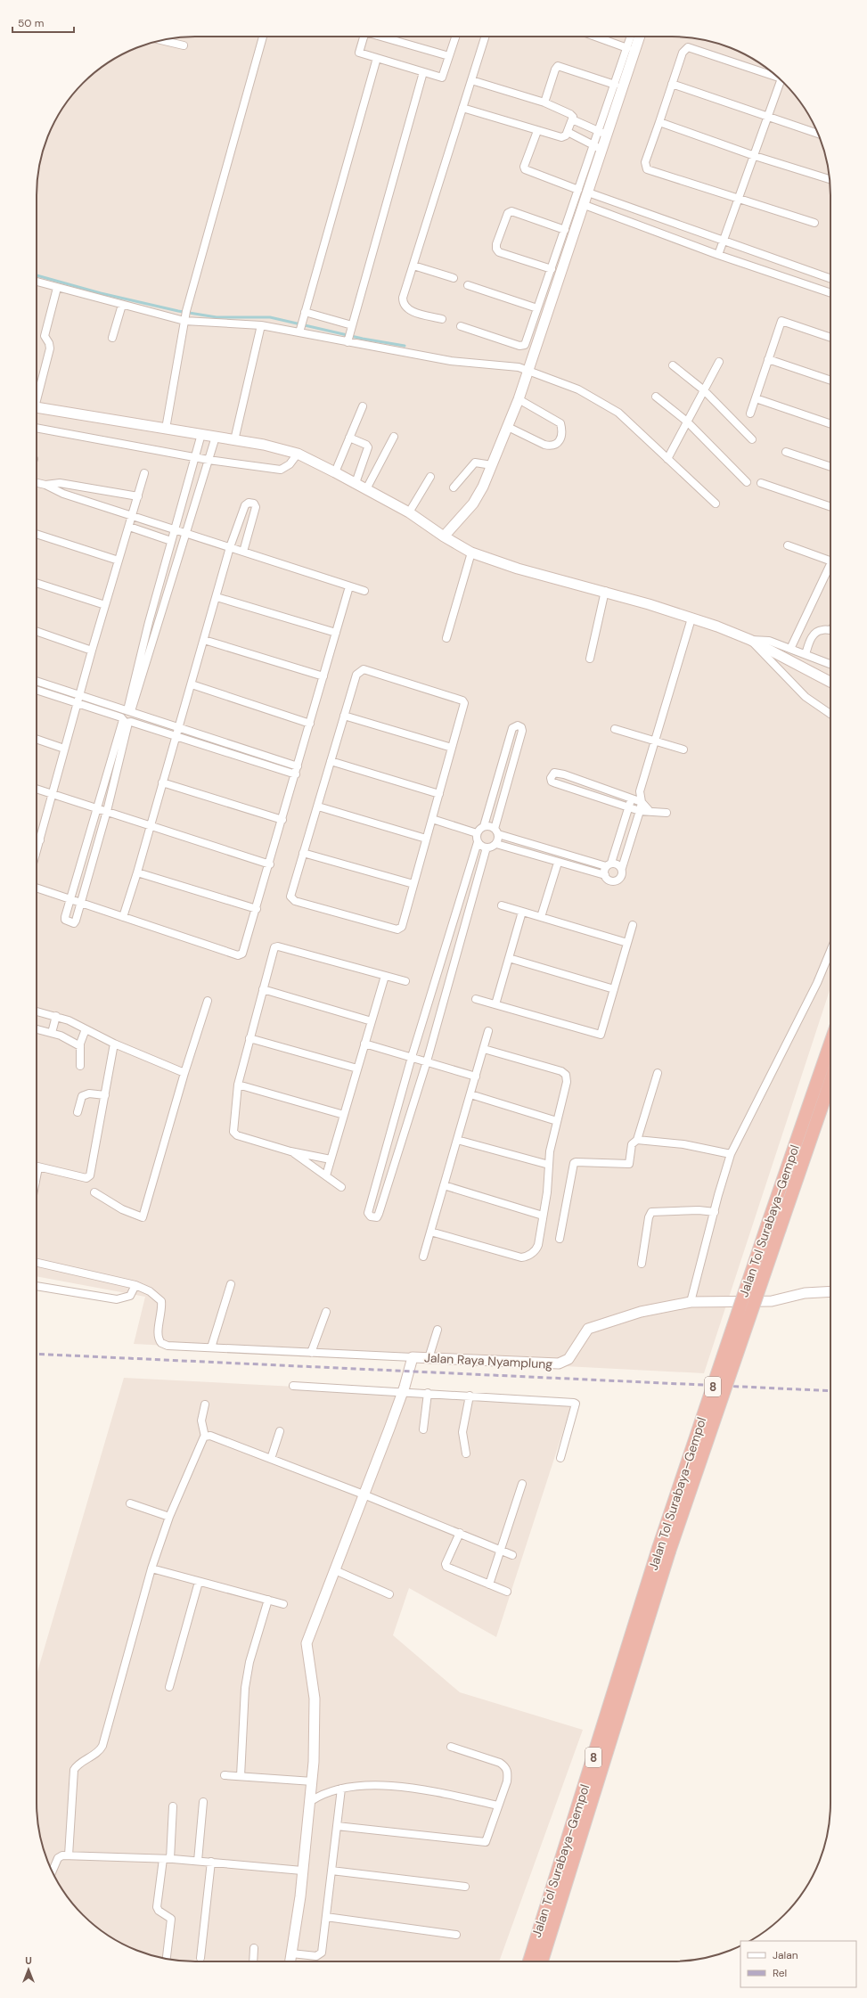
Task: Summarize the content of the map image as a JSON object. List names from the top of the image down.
{
  "streets": {
    "highway": ["Jalan Tol Surabaya–Gempol", "8"],
    "street": ["Jalan Raya Nyamplung"]
  },
  "legend": ["Jalan", "Rel"],
  "scale_bar": "50 m",
  "north": "top"
}
